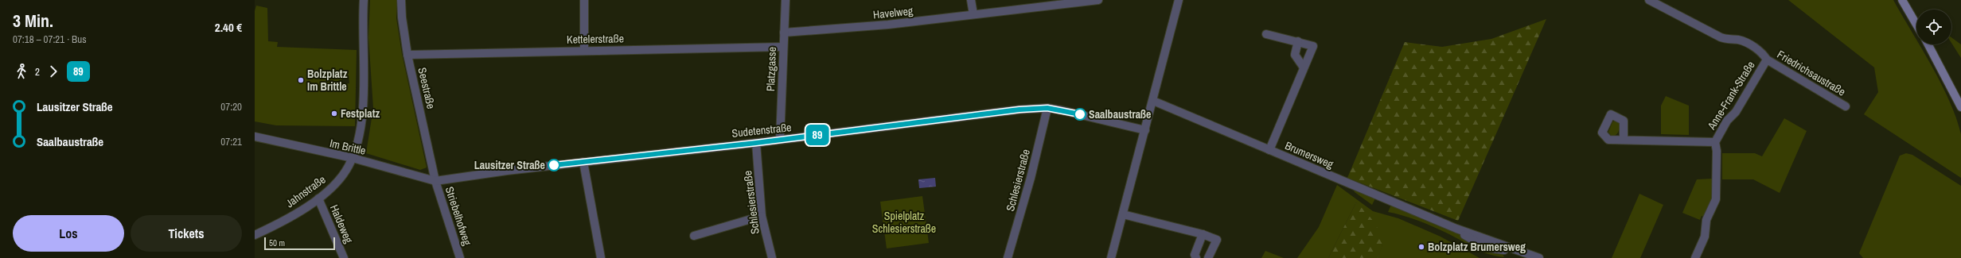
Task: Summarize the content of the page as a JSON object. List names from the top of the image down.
{
  "streets": {
    "street": [
      "Havelweg",
      "Kettelerstraße",
      "Platzgasse",
      "Friedrichsaustraße",
      "Seestraße",
      "Anne-Frank-Straße",
      "Sudetenstraße",
      "Im Brittle",
      "Brumersweg",
      "Schlesierstraße",
      "Jahnstraße",
      "Striebelhofweg",
      "Haldeweg"
    ]
  },
  "crossings": [
    ["Havelweg", "Platzgasse"],
    ["Kettelerstraße", "Platzgasse"],
    ["Kettelerstraße", "Seestraße"],
    ["Platzgasse", "Sudetenstraße"],
    ["Friedrichsaustraße", "Anne-Frank-Straße"],
    ["Seestraße", "Sudetenstraße"],
    ["Seestraße", "Im Brittle"],
    ["Seestraße", "Striebelhofweg"],
    ["Sudetenstraße", "Im Brittle"],
    ["Sudetenstraße", "Schlesierstraße"],
    ["Sudetenstraße", "Striebelhofweg"],
    ["Im Brittle", "Jahnstraße"],
    ["Im Brittle", "Striebelhofweg"],
    ["Jahnstraße", "Haldeweg"]
  ],
  "parks": ["Spielplatz Schlesierstraße"],
  "places": [
    "Bolzplatz Im Brittle",
    "Festplatz",
    "Saalbaustraße",
    "Lausitzer Straße",
    "Bolzplatz Brumersweg"
  ],
  "lines": ["bus line 89"],
  "scale_bar": "50 m",
  "page": {
    "heading": ["3 Min.", "07:18 – 07:21 · Bus", "2.40 €"],
    "on_map": "89",
    "legs": ["2", "89"],
    "list": [
      {
        "name": "Lausitzer Straße",
        "value": "07:20"
      },
      {
        "name": "Saalbaustraße",
        "value": "07:21"
      }
    ],
    "buttons": ["Los", "Tickets"],
    "scale": "50 m"
  }
}
